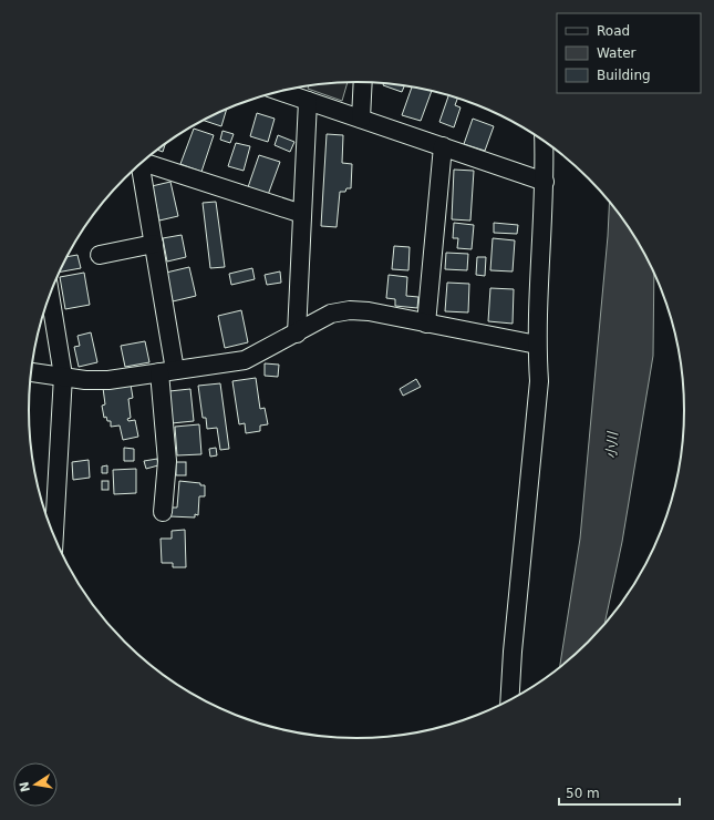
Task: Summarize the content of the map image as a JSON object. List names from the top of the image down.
{
  "water": ["小川"],
  "legend": ["Road", "Water", "Building"],
  "scale_bar": "50 m",
  "north": "left"
}
